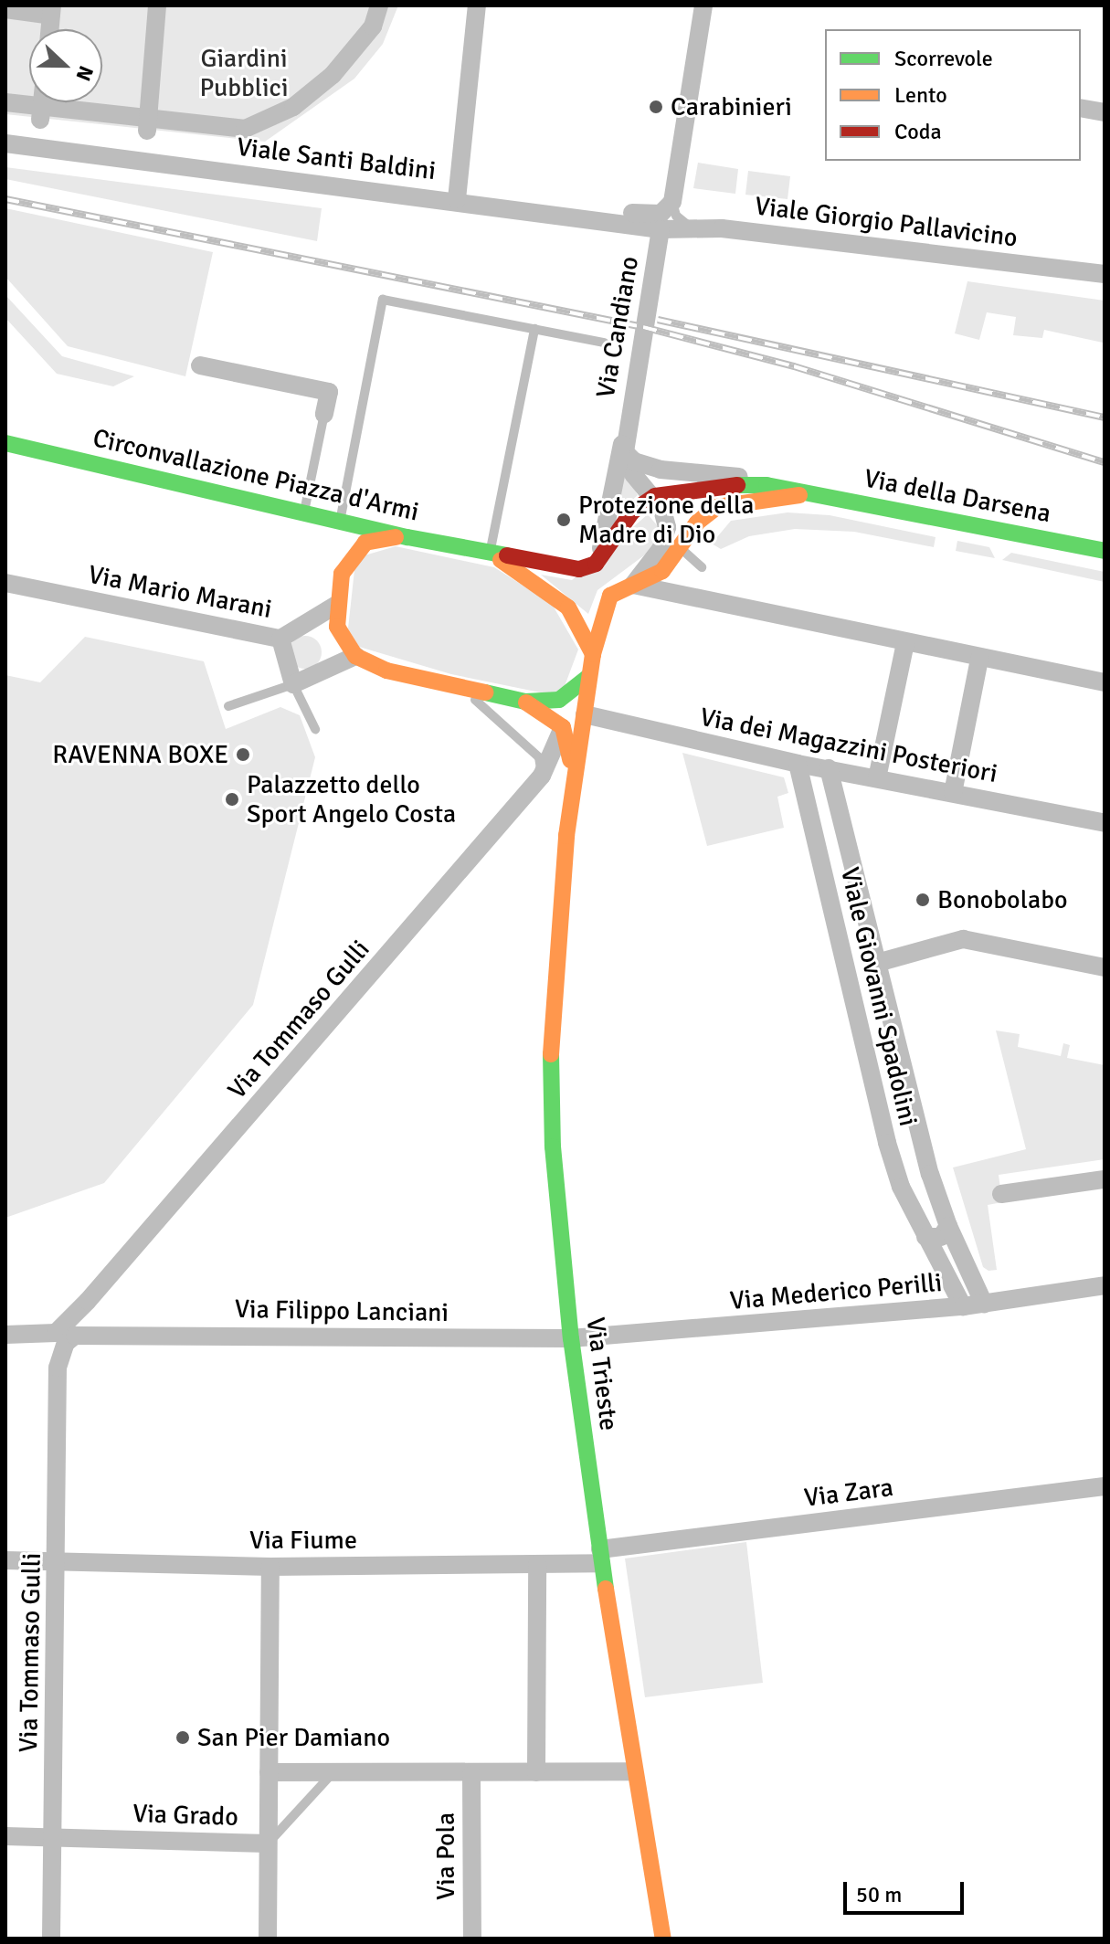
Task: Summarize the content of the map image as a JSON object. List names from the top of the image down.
{
  "streets": {
    "street": [
      "Viale Santi Baldini",
      "Viale Giorgio Pallavicino",
      "Via Candiano",
      "Circonvallazione Piazza d'Armi",
      "Via della Darsena",
      "Via Mario Marani",
      "Via dei Magazzini Posteriori",
      "Viale Giovanni Spadolini",
      "Via Tommaso Gulli",
      "Via Mederico Perilli",
      "Via Filippo Lanciani",
      "Via Trieste",
      "Via Zara",
      "Via Fiume",
      "Via Grado",
      "Via Pola"
    ]
  },
  "crossings": [
    ["Viale Santi Baldini", "Viale Giorgio Pallavicino"],
    ["Viale Santi Baldini", "Via Candiano"],
    ["Viale Giorgio Pallavicino", "Via Candiano"],
    ["Via Candiano", "Circonvallazione Piazza d'Armi"],
    ["Via Candiano", "Via della Darsena"],
    ["Circonvallazione Piazza d'Armi", "Via della Darsena"],
    ["Via dei Magazzini Posteriori", "Viale Giovanni Spadolini"],
    ["Via dei Magazzini Posteriori", "Via Trieste"],
    ["Viale Giovanni Spadolini", "Via Mederico Perilli"],
    ["Via Tommaso Gulli", "Via Filippo Lanciani"],
    ["Via Tommaso Gulli", "Via Trieste"],
    ["Via Tommaso Gulli", "Via Fiume"],
    ["Via Tommaso Gulli", "Via Grado"],
    ["Via Mederico Perilli", "Via Filippo Lanciani"],
    ["Via Mederico Perilli", "Via Trieste"],
    ["Via Filippo Lanciani", "Via Trieste"],
    ["Via Trieste", "Via Zara"],
    ["Via Trieste", "Via Fiume"],
    ["Via Zara", "Via Fiume"]
  ],
  "parks": ["Giardini Pubblici"],
  "places": [
    "Carabinieri",
    "Protezione della Madre di Dio",
    "RAVENNA BOXE",
    "Palazzetto dello Sport Angelo Costa",
    "Bonobolabo",
    "San Pier Damiano"
  ],
  "legend": ["Scorrevole", "Lento", "Coda"],
  "scale_bar": "50 m",
  "north": "right"
}
